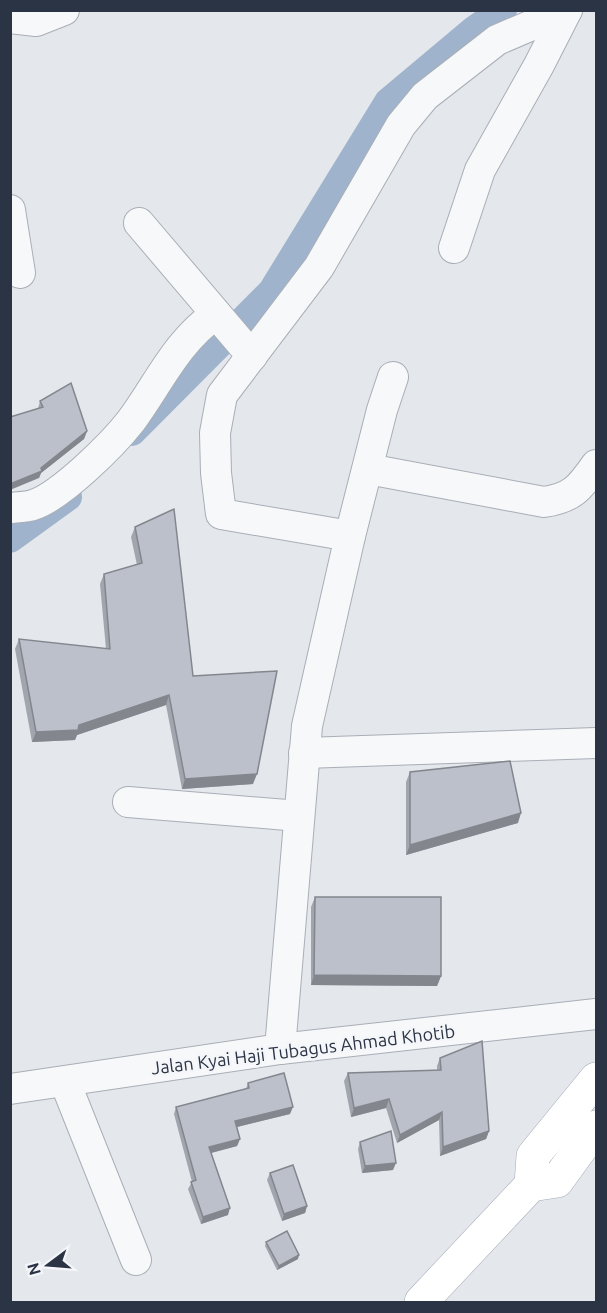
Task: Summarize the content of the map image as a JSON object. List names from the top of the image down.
{
  "streets": {
    "street": ["Jalan Kyai Haji Tubagus Ahmad Khotib"]
  },
  "north": "left"
}
